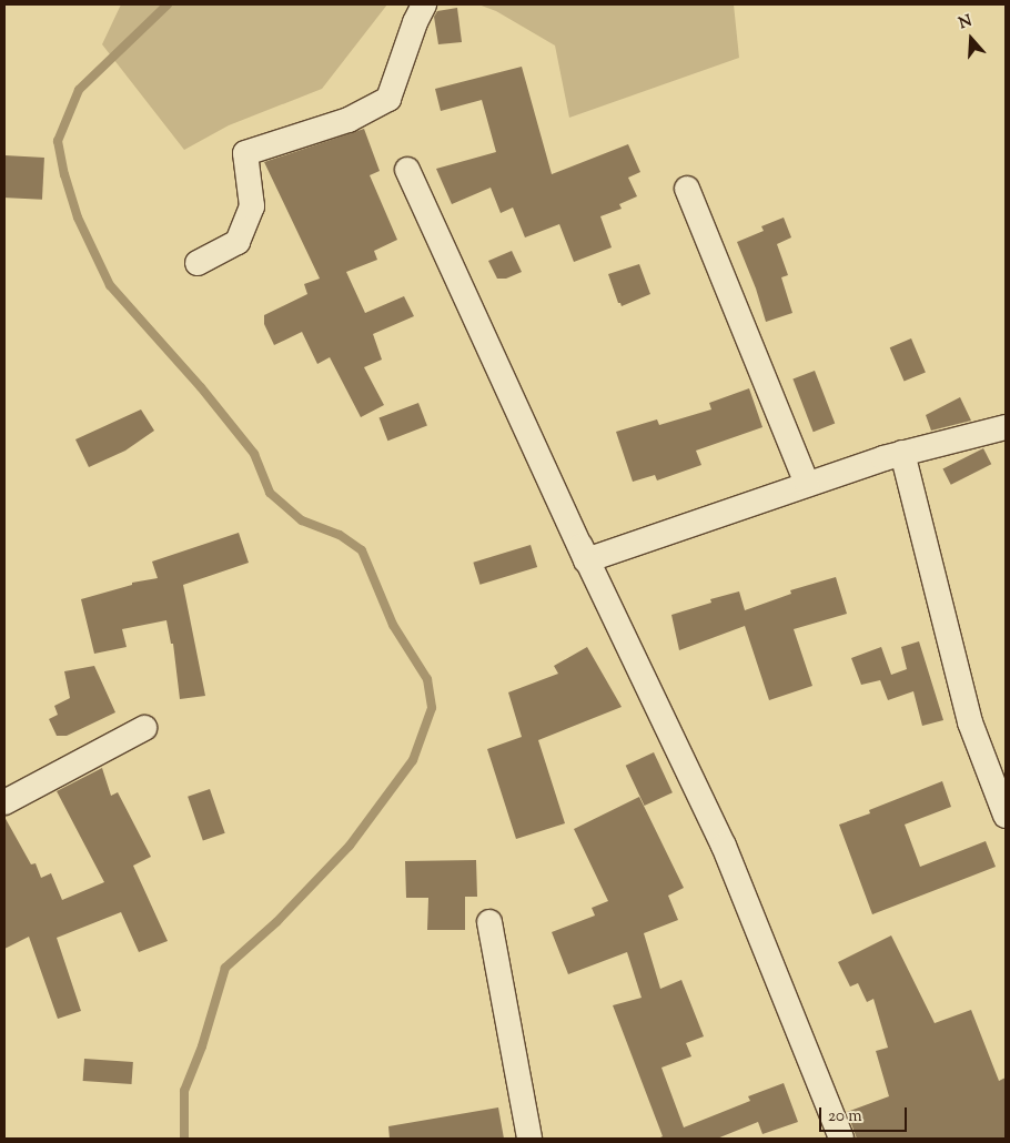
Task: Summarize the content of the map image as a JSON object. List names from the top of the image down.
{
  "scale_bar": "20 m",
  "north": "top"
}
